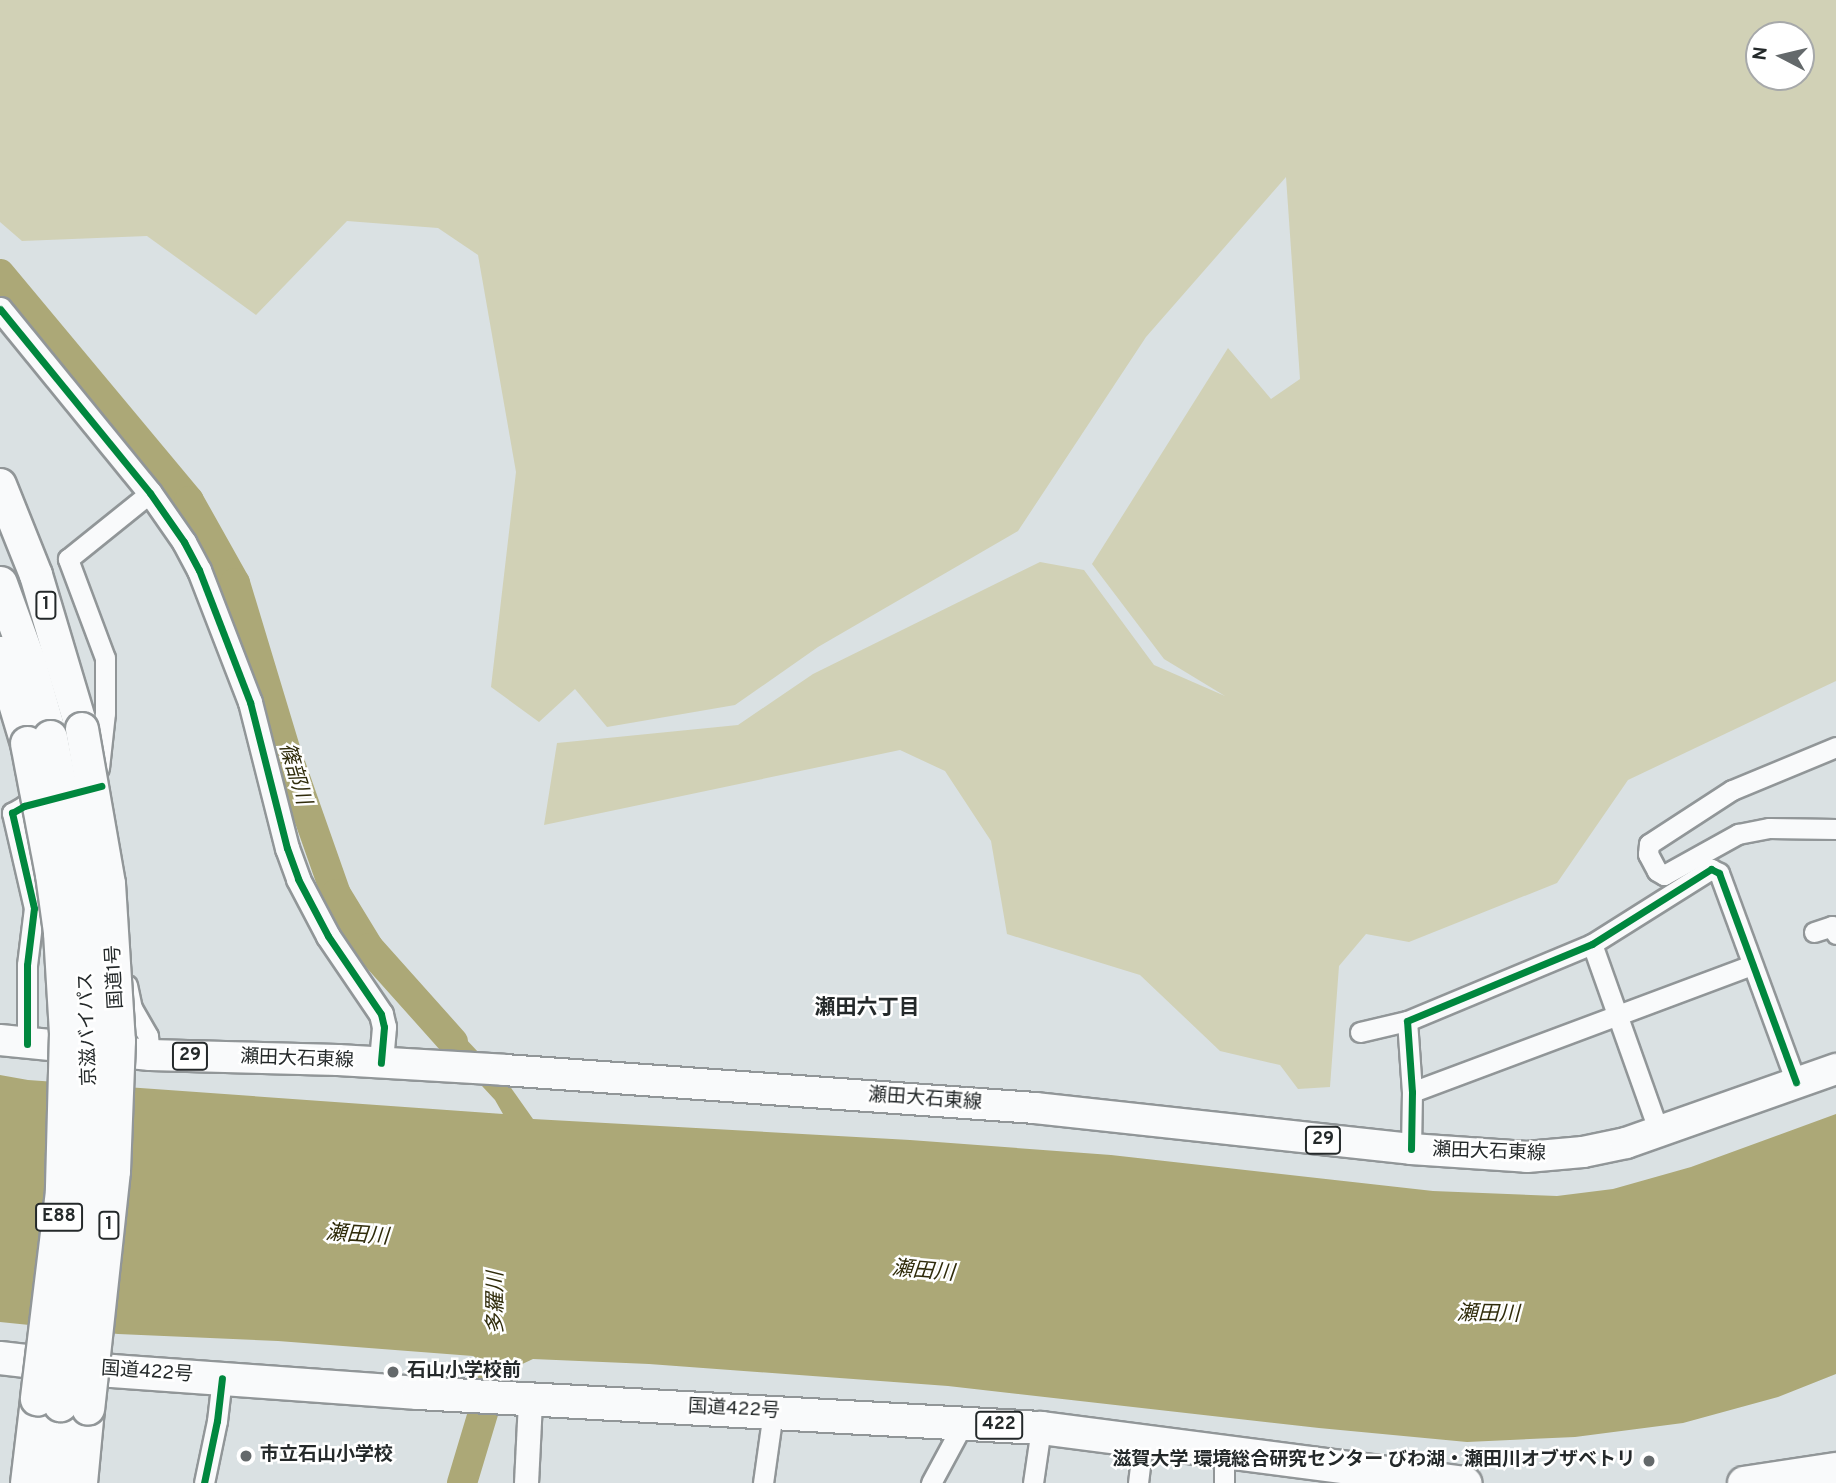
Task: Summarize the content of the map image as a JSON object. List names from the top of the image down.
{
  "streets": {
    "highway": [
      "1",
      "国道1号",
      "京滋バイパス",
      "E88",
      "国道422号",
      "422"
    ],
    "main road": ["29", "瀬田大石東線"]
  },
  "districts": ["瀬田六丁目"],
  "water": ["篠部川", "瀬田川", "多羅川"],
  "places": ["石山小学校前", "市立石山小学校", "滋賀大学 環境総合研究センター びわ湖・瀬田川オブザベトリ"],
  "north": "left"
}
